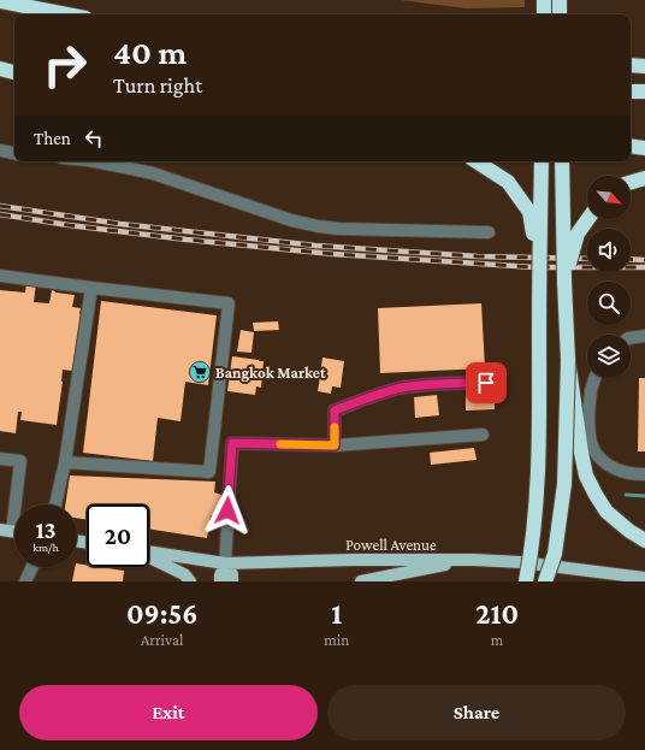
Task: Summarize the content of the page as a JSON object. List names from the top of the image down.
{
  "streets": {
    "main road": ["Powell Avenue"]
  },
  "places": {
    "supermarket": ["Bangkok Market"]
  },
  "north": "bottom right",
  "page": {
    "turn": ["40 m", "Turn right"],
    "then": "Then",
    "speed": "13 km/h",
    "limit": "20",
    "eta": [
      "09:56",
      "Arrival",
      "1",
      "min",
      "210",
      "m"
    ],
    "buttons": ["Exit", "Share"]
  }
}
